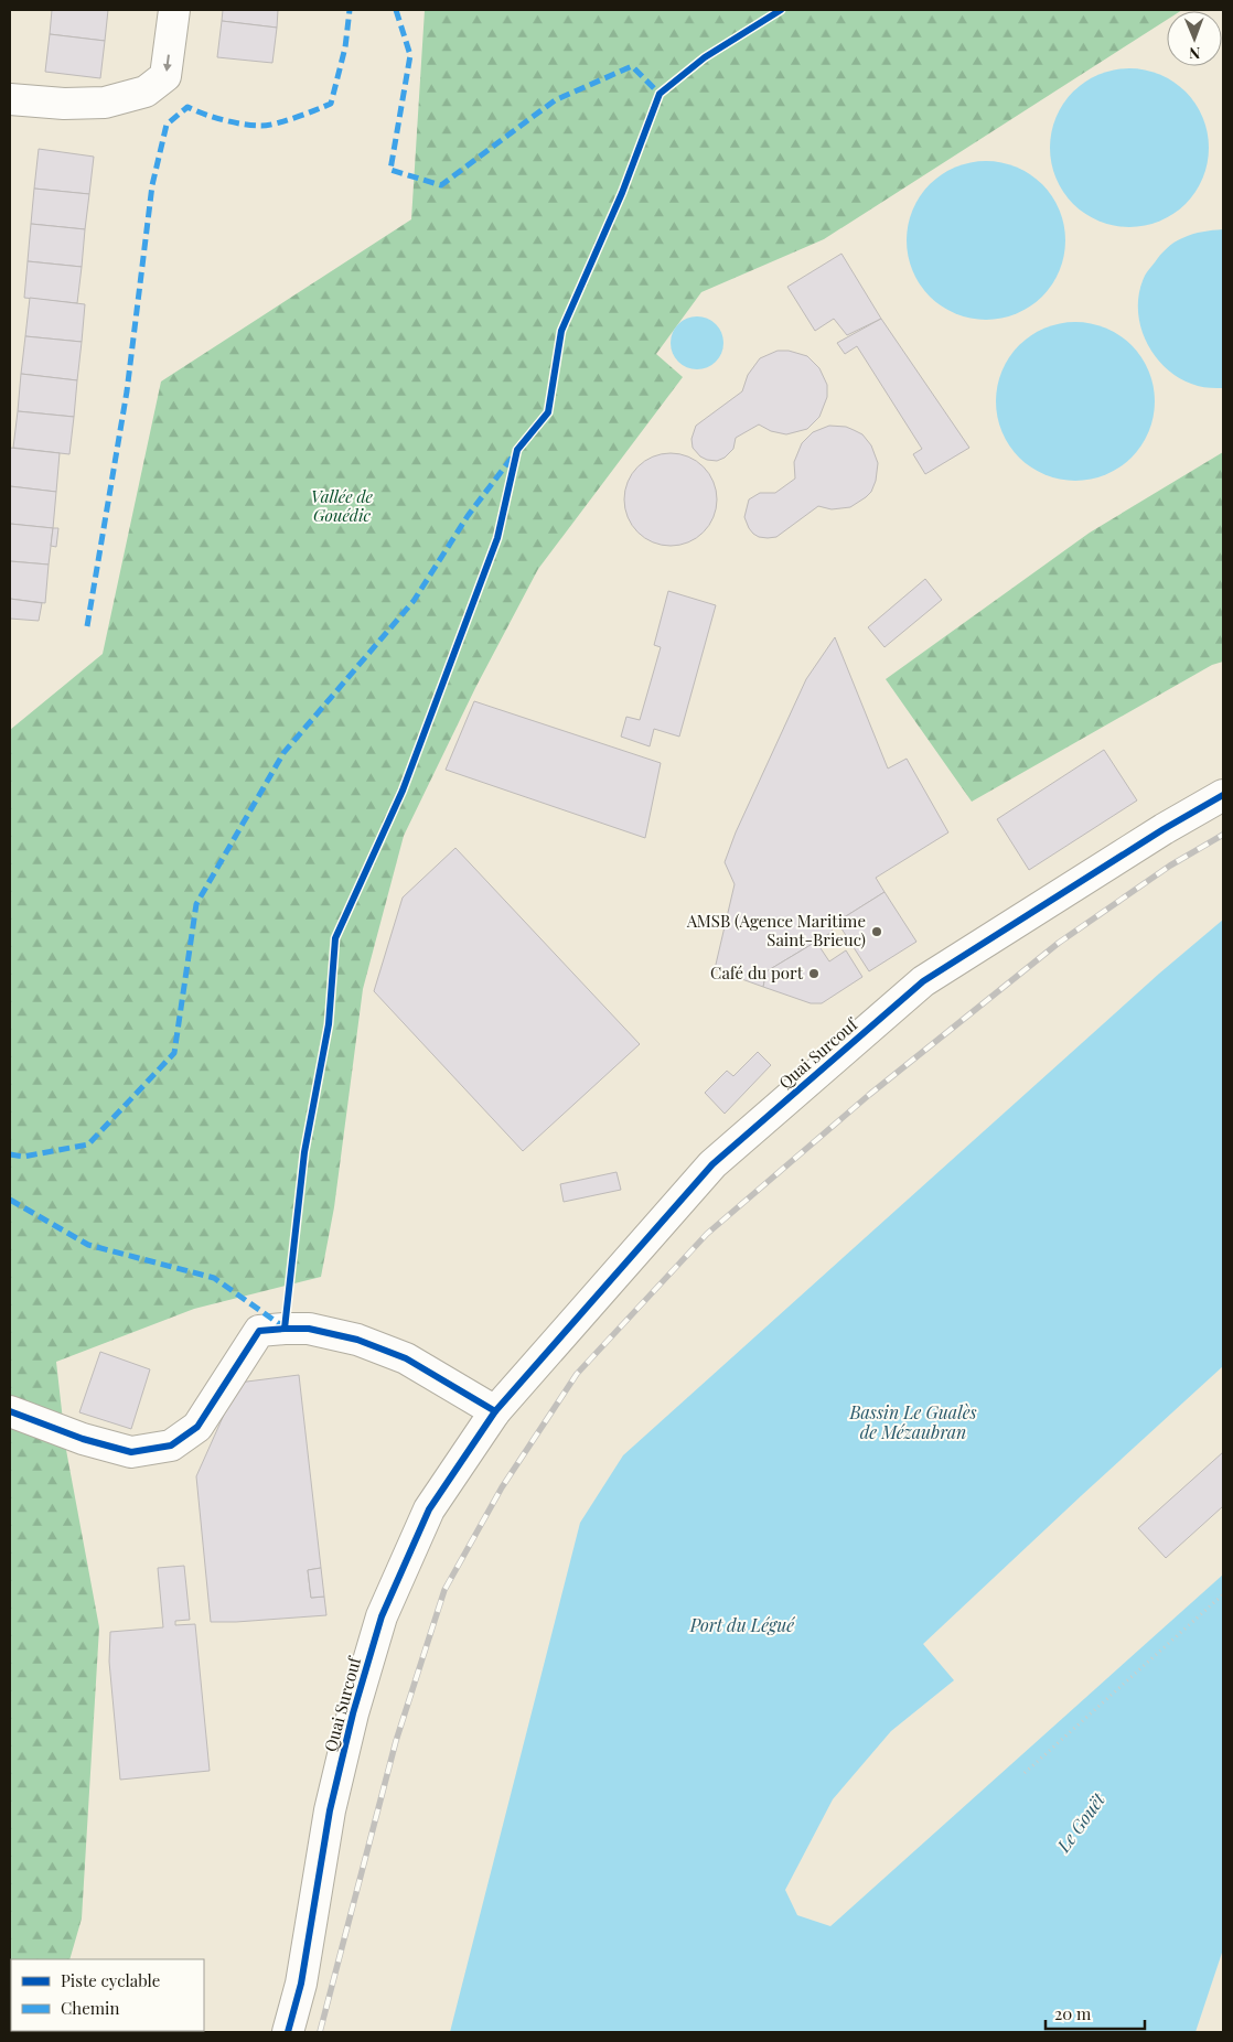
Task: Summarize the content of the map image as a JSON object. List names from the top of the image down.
{
  "streets": {
    "street": ["Quai Surcouf"]
  },
  "water": ["Bassin Le Gualès de Mézaubran", "Port du Légué", "Le Gouët"],
  "parks": ["Vallée de Gouédic"],
  "places": ["AMSB (Agence Maritime Saint-Brieuc)", "Café du port"],
  "legend": ["Piste cyclable", "Chemin"],
  "scale_bar": "20 m",
  "north": "bottom"
}
